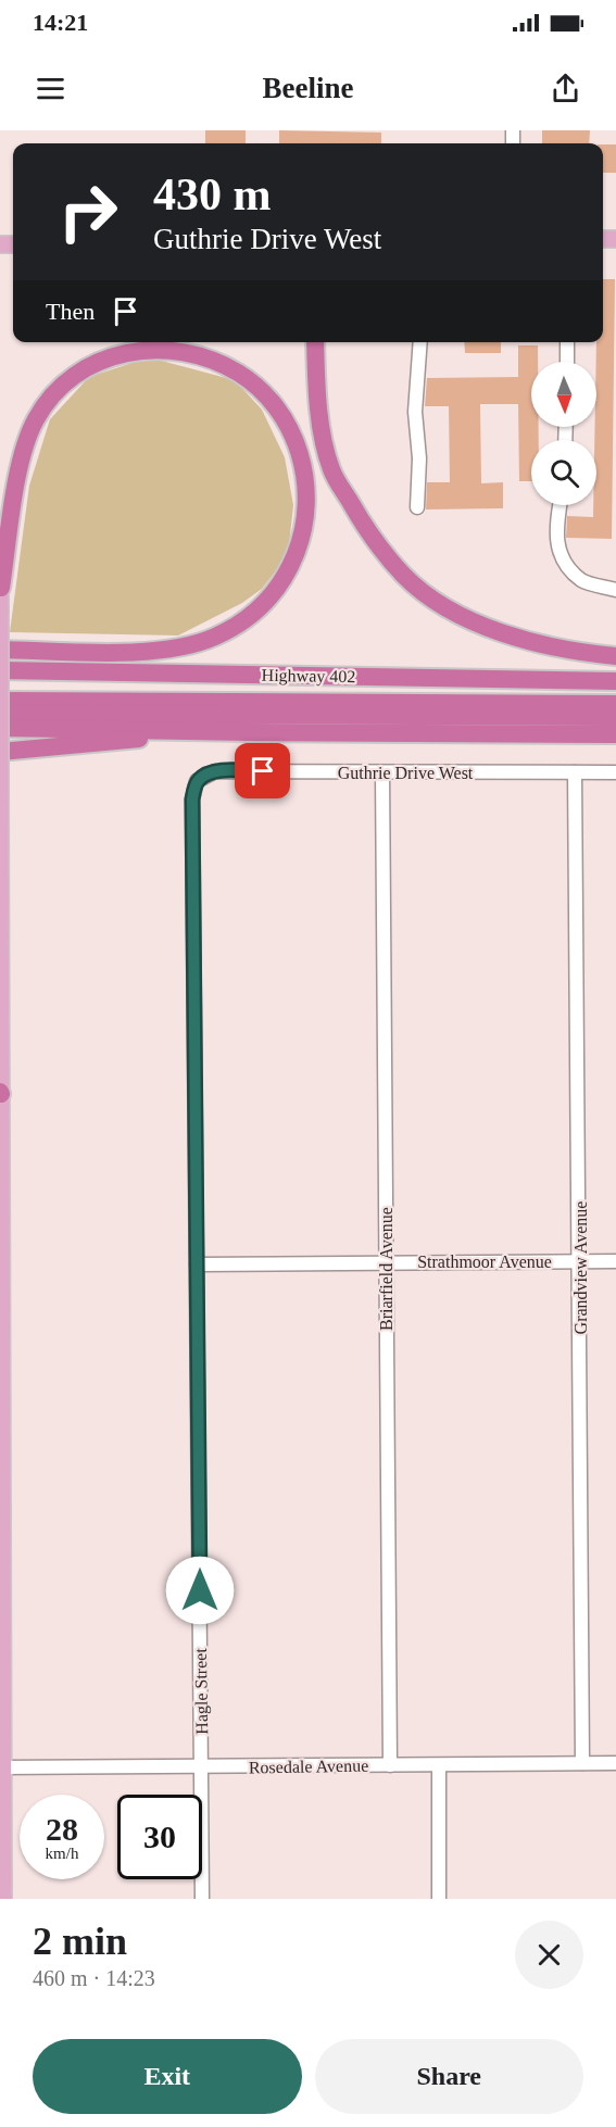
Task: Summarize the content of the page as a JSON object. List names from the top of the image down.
{
  "streets": {
    "highway": ["Highway 402"],
    "street": [
      "Guthrie Drive West",
      "Strathmoor Avenue",
      "Grandview Avenue",
      "Briarfield Avenue",
      "Hagle Street",
      "Rosedale Avenue"
    ]
  },
  "crossings": [
    ["Guthrie Drive West", "Grandview Avenue"],
    ["Guthrie Drive West", "Briarfield Avenue"],
    ["Guthrie Drive West", "Hagle Street"],
    ["Strathmoor Avenue", "Grandview Avenue"],
    ["Strathmoor Avenue", "Briarfield Avenue"],
    ["Strathmoor Avenue", "Hagle Street"],
    ["Grandview Avenue", "Rosedale Avenue"],
    ["Briarfield Avenue", "Rosedale Avenue"],
    ["Hagle Street", "Rosedale Avenue"]
  ],
  "north": "bottom",
  "page": {
    "status": "14:21",
    "header": "Beeline",
    "turn": ["430 m", "Guthrie Drive West"],
    "then": "Then",
    "speed": "28 km/h",
    "limit": "30",
    "heading": ["2 min", "460 m · 14:23"],
    "buttons": ["Exit", "Share"]
  }
}
